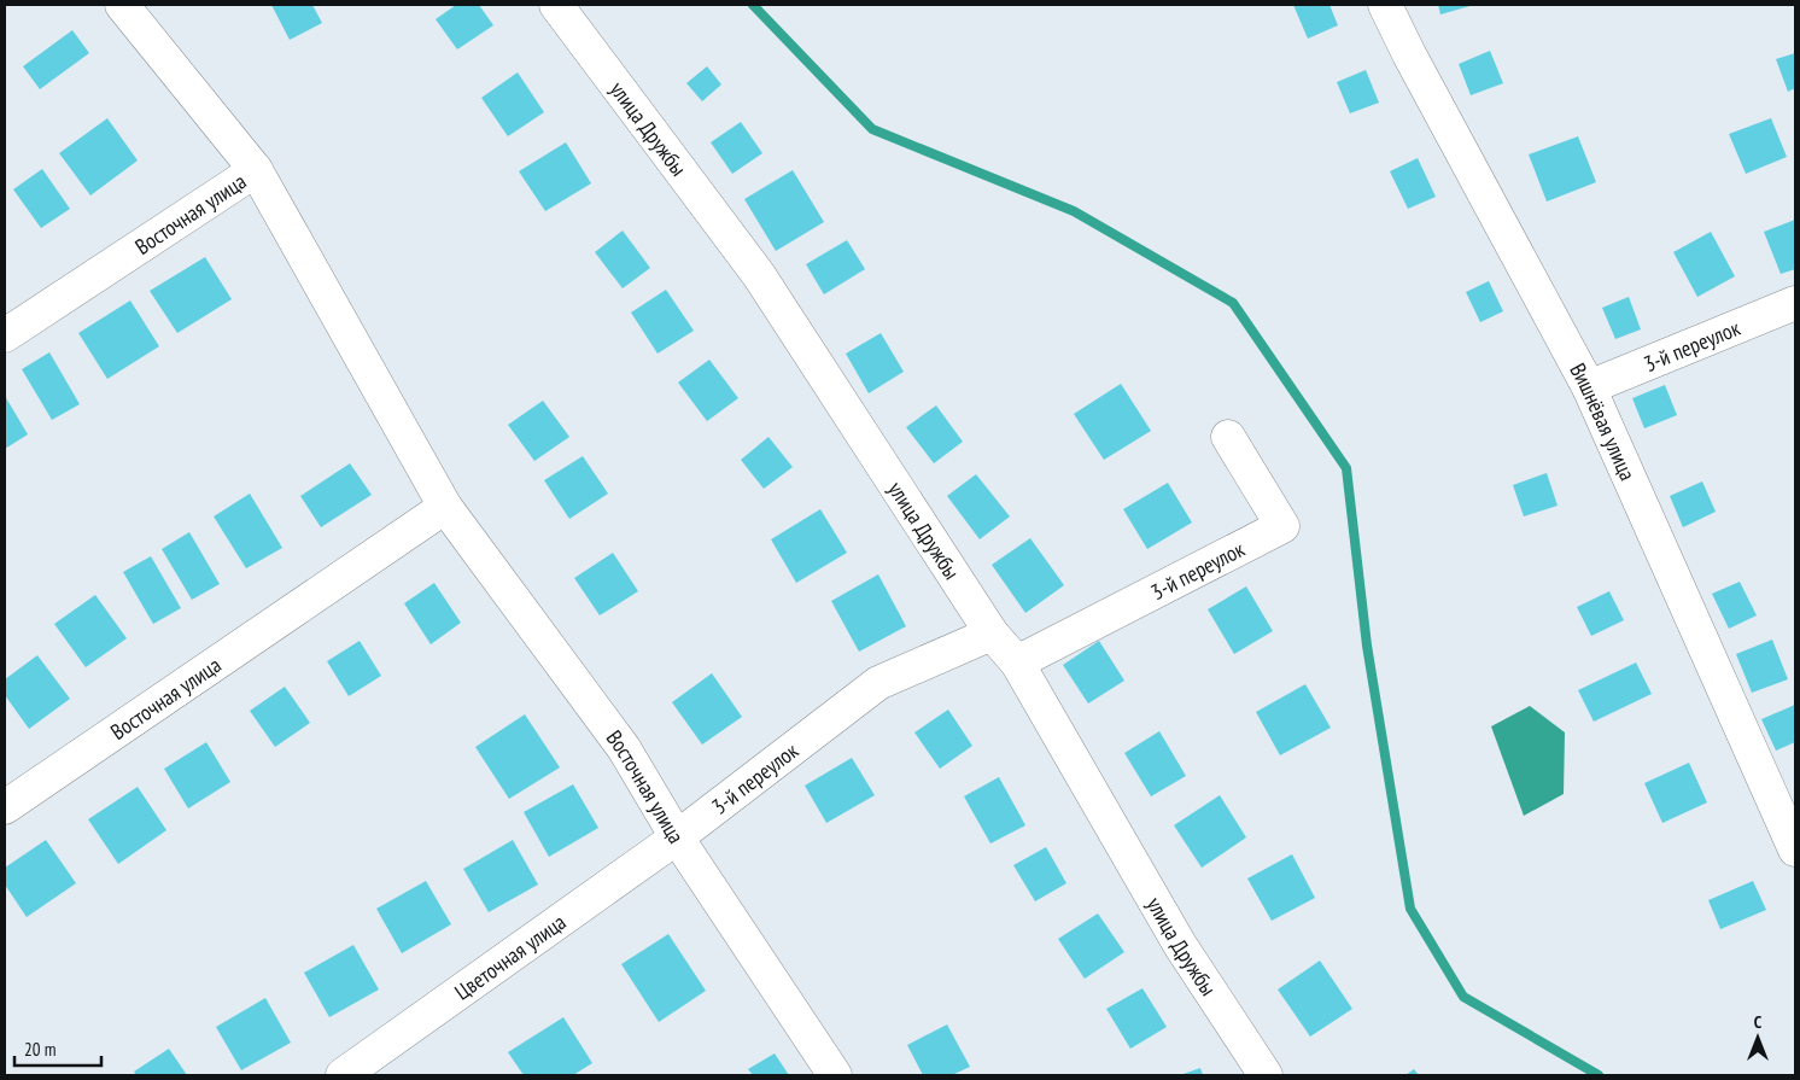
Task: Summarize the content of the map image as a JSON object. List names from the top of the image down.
{
  "streets": {
    "street": [
      "улица Дружбы",
      "Восточная улица",
      "3-й переулок",
      "Вишнёвая улица",
      "Цветочная улица"
    ]
  },
  "crossings": [
    ["улица Дружбы", "3-й переулок"],
    ["Восточная улица", "3-й переулок"],
    ["Восточная улица", "Цветочная улица"],
    ["3-й переулок", "Вишнёвая улица"],
    ["3-й переулок", "Цветочная улица"]
  ],
  "scale_bar": "20 m",
  "north": "top"
}
